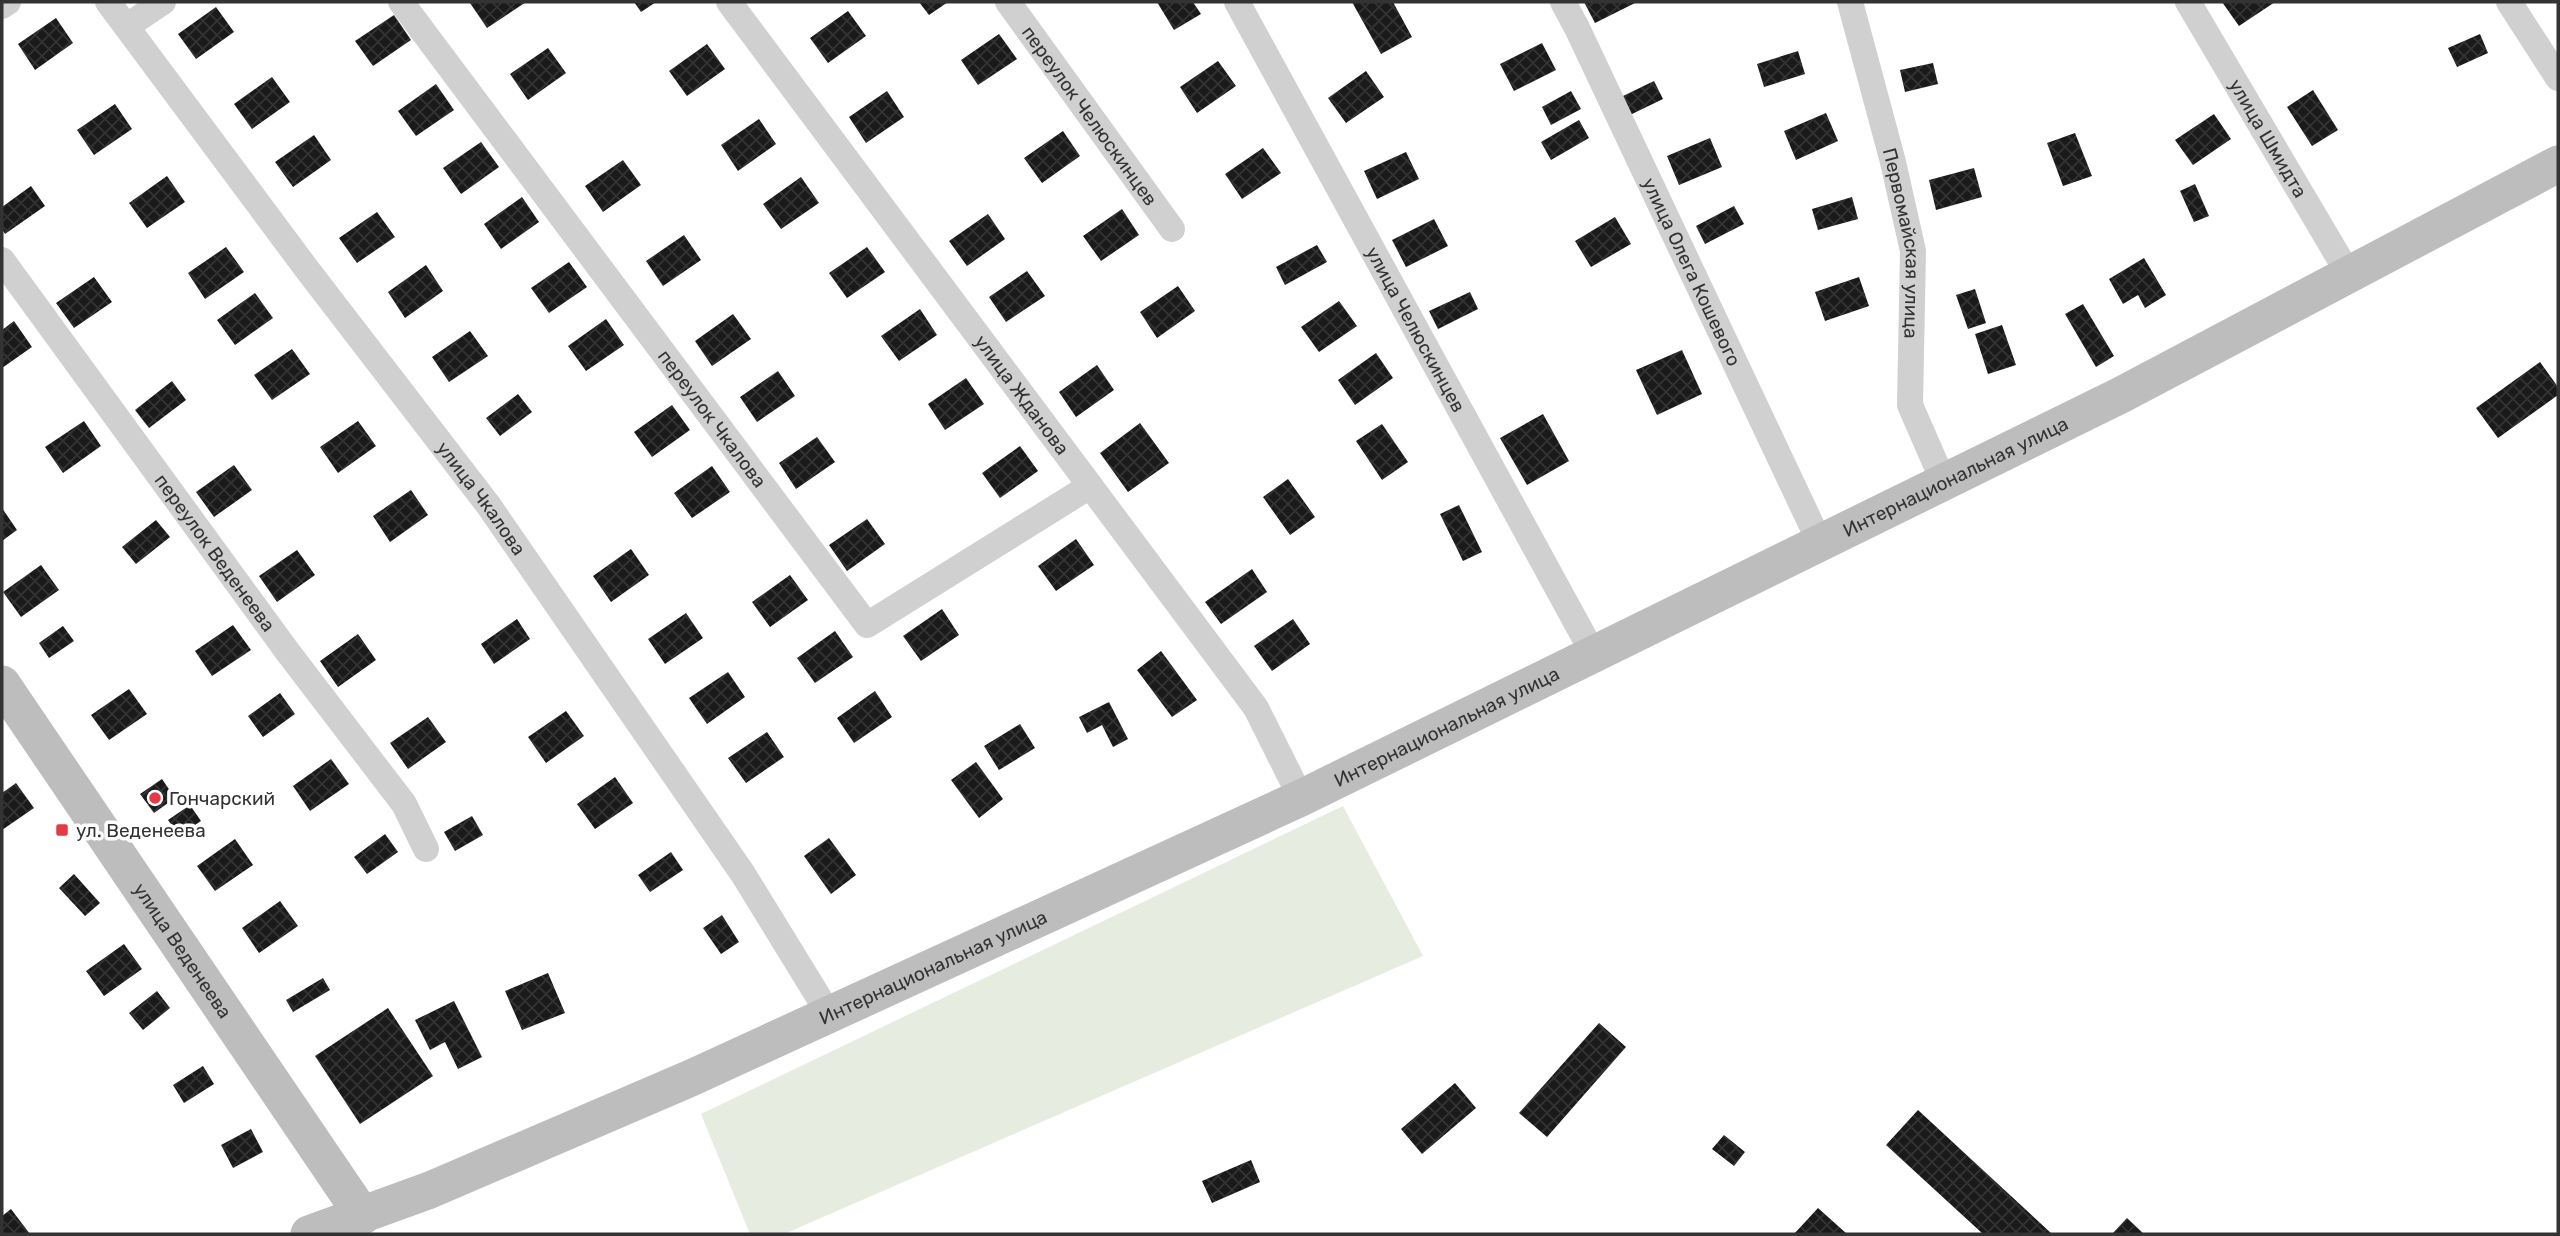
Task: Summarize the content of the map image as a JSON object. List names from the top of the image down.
{
  "streets": {
    "street": [
      "переулок Челюскинцев",
      "улица Шмидта",
      "Первомайская улица",
      "улица Олега Кошевого",
      "улица Челюскинцев",
      "улица Жданова",
      "переулок Чкалова",
      "Интернациональная улица",
      "улица Чкалова",
      "переулок Веденеева",
      "улица Веденеева"
    ]
  },
  "crossings": [
    ["улица Шмидта", "Интернациональная улица"],
    ["Первомайская улица", "Интернациональная улица"],
    ["улица Олега Кошевого", "Интернациональная улица"],
    ["улица Челюскинцев", "Интернациональная улица"],
    ["улица Жданова", "переулок Чкалова"],
    ["улица Жданова", "Интернациональная улица"],
    ["Интернациональная улица", "улица Чкалова"],
    ["Интернациональная улица", "улица Веденеева"]
  ],
  "places": {
    "other": ["Гончарский"],
    "transit": ["ул. Веденеева"]
  }
}
